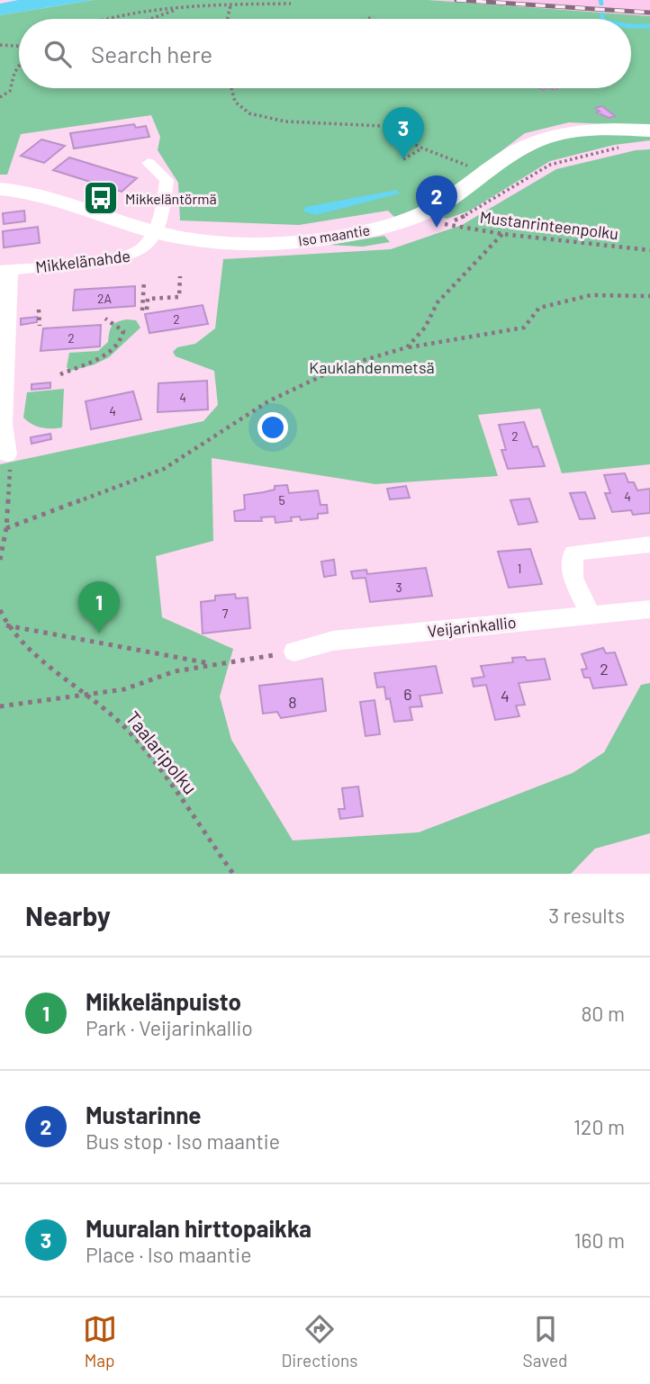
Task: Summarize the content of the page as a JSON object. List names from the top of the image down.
{
  "streets": {
    "main road": ["Iso maantie"],
    "street": ["Mikkelänahde", "Veijarinkallio"],
    "path": ["Mustanrinteenpolku", "Taalaripolku"]
  },
  "crossings": [
    ["Iso maantie", "Mikkelänahde"]
  ],
  "parks": ["Kauklahdenmetsä"],
  "places": {
    "bus stop": ["Mikkeläntörmä"]
  },
  "house_numbers": [
    "2A",
    "2",
    "2",
    "4",
    "4",
    "2",
    "4",
    "5",
    "1",
    "3",
    "7",
    "2",
    "6",
    "4",
    "8"
  ],
  "page": {
    "search": "Search here",
    "pins": ["3", "2", "1"],
    "heading": ["Nearby", "3 results"],
    "list": [
      {
        "mark": "1",
        "name": "Mikkelänpuisto",
        "note": "Park · Veijarinkallio",
        "value": "80 m"
      },
      {
        "mark": "2",
        "name": "Mustarinne",
        "note": "Bus stop · Iso maantie",
        "value": "120 m"
      },
      {
        "mark": "3",
        "name": "Muuralan hirttopaikka",
        "note": "Place · Iso maantie",
        "value": "160 m"
      }
    ],
    "nav": ["Map", "Directions", "Saved"]
  }
}
